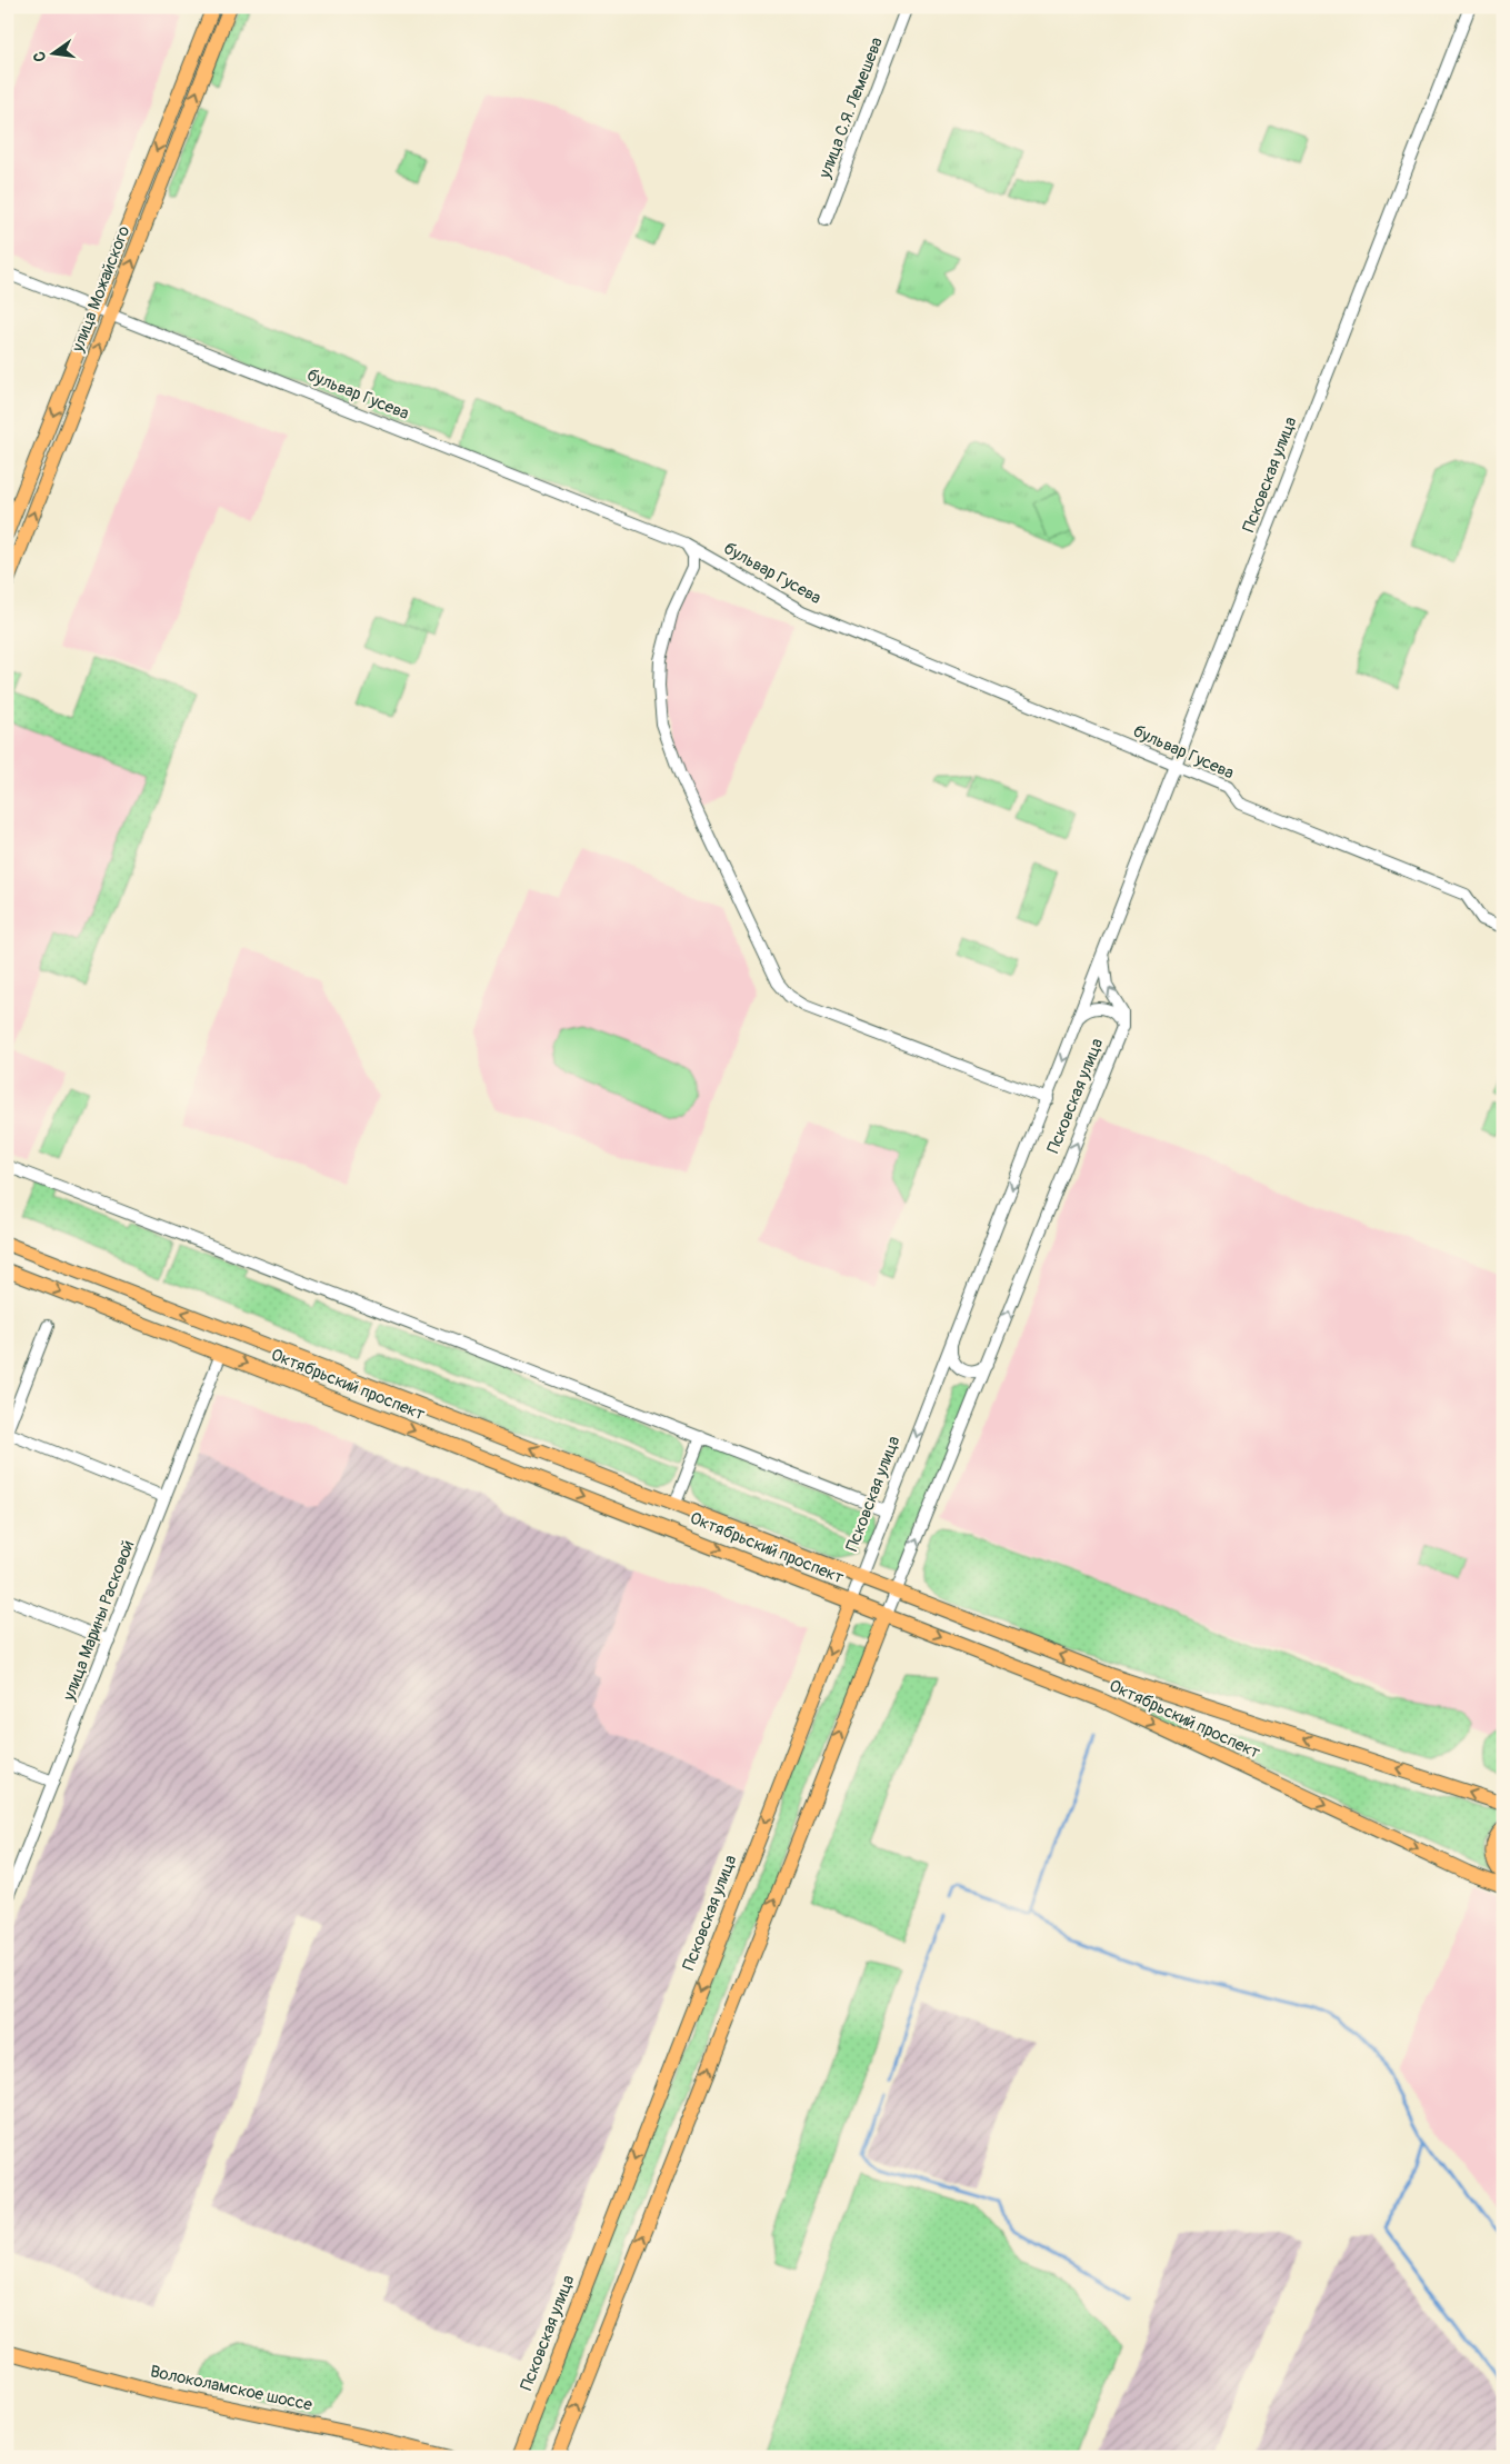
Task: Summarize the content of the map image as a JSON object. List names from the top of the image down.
{
  "streets": {
    "main road": [
      "улица Можайского",
      "Псковская улица",
      "Октябрьский проспект",
      "Волоколамское шоссе"
    ],
    "street": ["улица С.Я. Лемешева", "бульвар Гусева", "улица Марины Расковой"]
  },
  "crossings": [
    ["улица Можайского", "бульвар Гусева"],
    ["бульвар Гусева", "Псковская улица"],
    ["Псковская улица", "Октябрьский проспект"],
    ["Октябрьский проспект", "улица Марины Расковой"]
  ],
  "north": "left"
}
